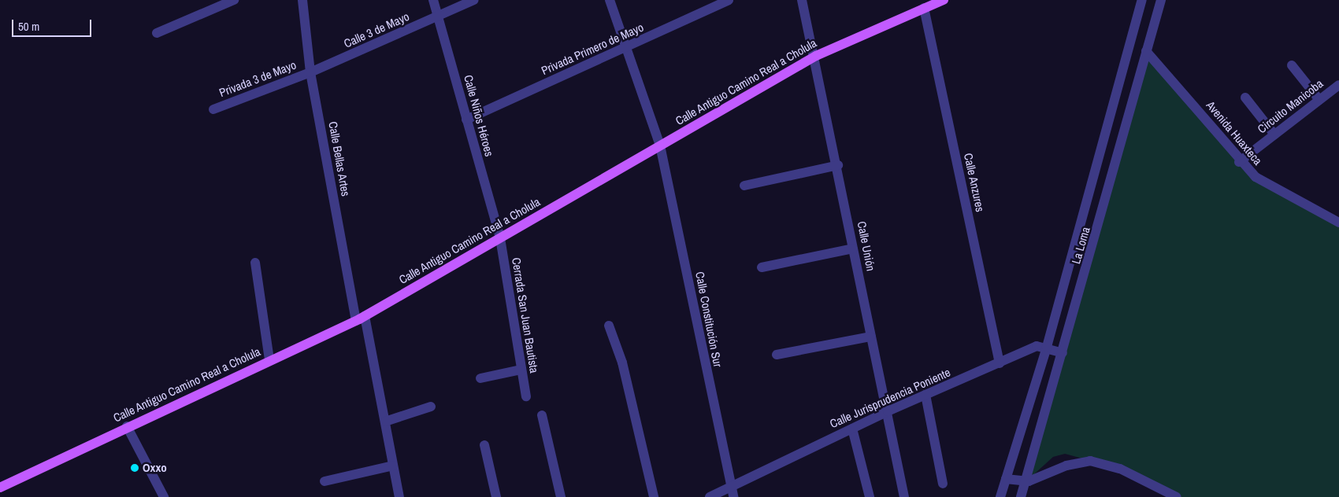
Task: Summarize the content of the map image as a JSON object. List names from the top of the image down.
{
  "streets": {
    "main road": ["Calle Antiguo Camino Real a Cholula"],
    "street": [
      "Calle 3 de Mayo",
      "Privada Primero de Mayo",
      "Privada 3 de Mayo",
      "Circuito Manicoba",
      "Calle Niños Héroes",
      "Avenida Huaxteca",
      "Calle Bellas Artes",
      "Calle Anzures",
      "La Loma",
      "Calle Unión",
      "Cerrada San Juan Bautista",
      "Calle Constitución Sur",
      "Calle Jurisprudencia Poniente"
    ]
  },
  "crossings": [
    ["Calle 3 de Mayo", "Privada 3 de Mayo"],
    ["Calle 3 de Mayo", "Calle Niños Héroes"],
    ["Calle 3 de Mayo", "Calle Bellas Artes"],
    ["Privada Primero de Mayo", "Calle Niños Héroes"],
    ["Privada Primero de Mayo", "Calle Constitución Sur"],
    ["Privada 3 de Mayo", "Calle Bellas Artes"],
    ["Calle Antiguo Camino Real a Cholula", "Calle Niños Héroes"],
    ["Calle Antiguo Camino Real a Cholula", "Calle Bellas Artes"],
    ["Calle Antiguo Camino Real a Cholula", "Calle Anzures"],
    ["Calle Antiguo Camino Real a Cholula", "Calle Unión"],
    ["Calle Antiguo Camino Real a Cholula", "Cerrada San Juan Bautista"],
    ["Calle Antiguo Camino Real a Cholula", "Calle Constitución Sur"],
    ["Circuito Manicoba", "Avenida Huaxteca"],
    ["Calle Niños Héroes", "Cerrada San Juan Bautista"],
    ["Avenida Huaxteca", "La Loma"],
    ["Calle Anzures", "Calle Jurisprudencia Poniente"],
    ["Calle Unión", "Calle Jurisprudencia Poniente"],
    ["Calle Constitución Sur", "Calle Jurisprudencia Poniente"]
  ],
  "places": ["Oxxo"],
  "scale_bar": "50 m"
}
